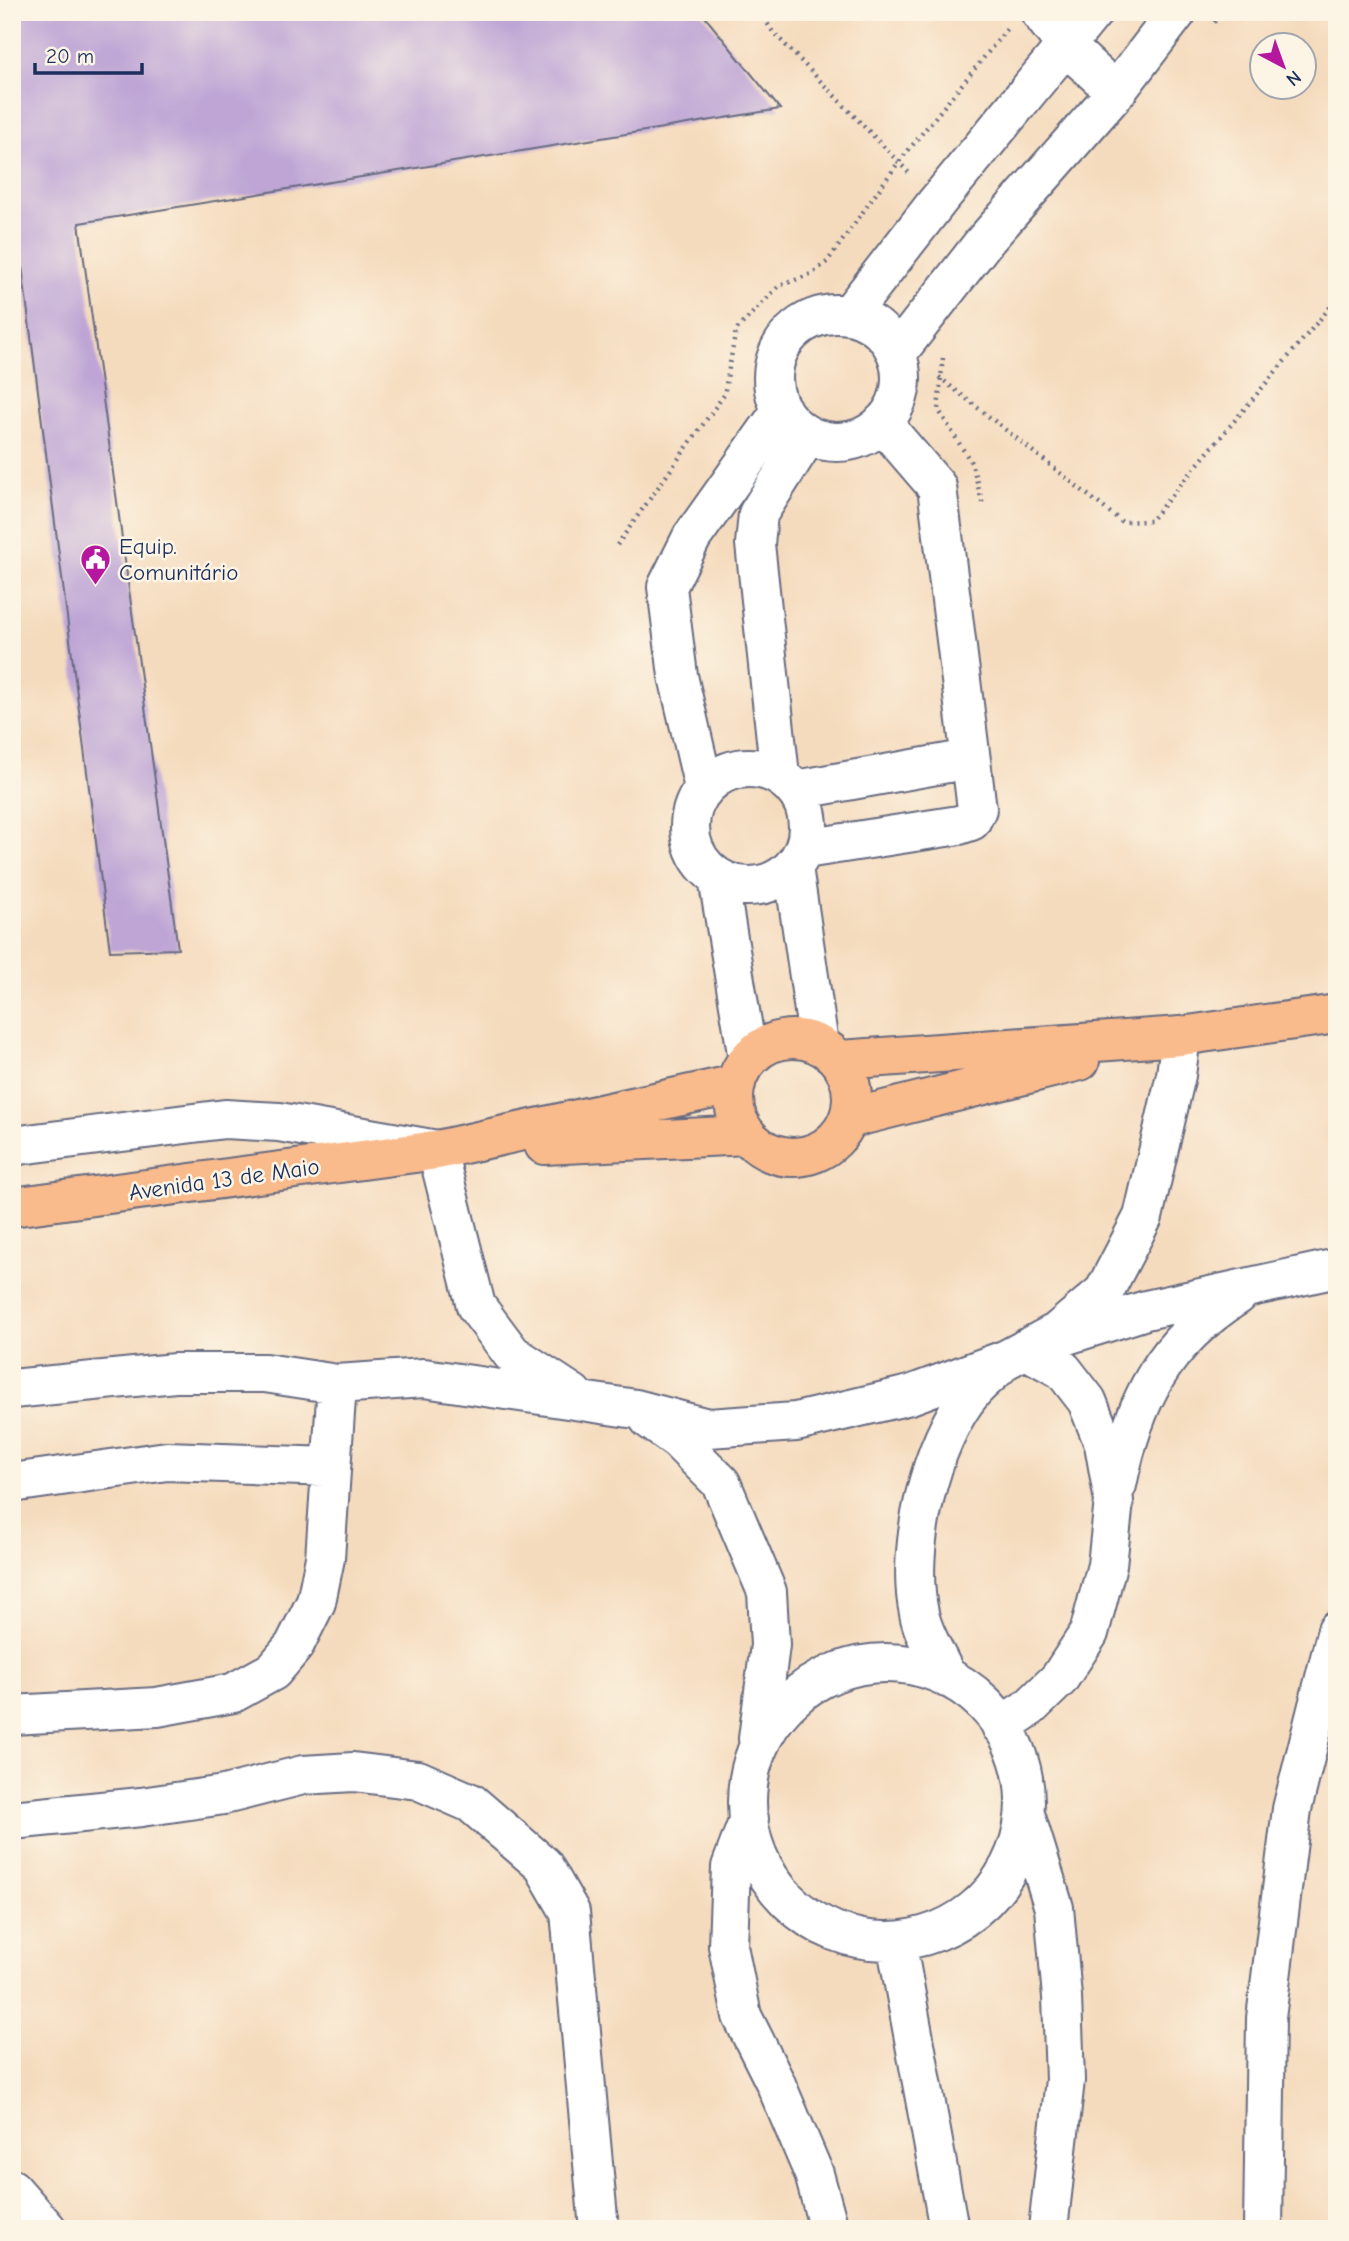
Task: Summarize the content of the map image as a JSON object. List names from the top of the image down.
{
  "streets": {
    "main road": ["Avenida 13 de Maio"]
  },
  "places": {
    "public building": ["Equip. Comunitário"]
  },
  "scale_bar": "20 m",
  "north": "bottom right"
}
